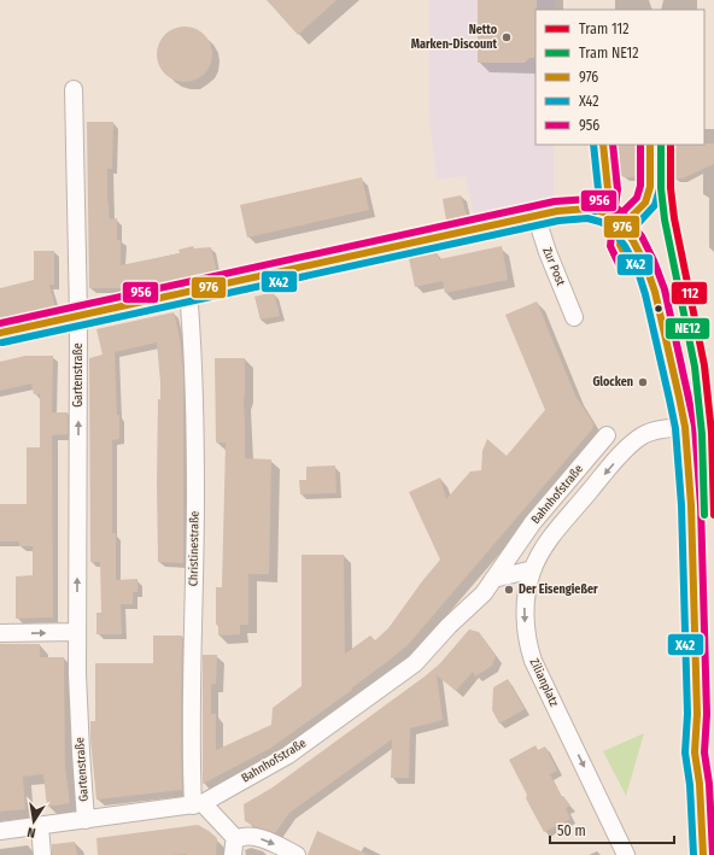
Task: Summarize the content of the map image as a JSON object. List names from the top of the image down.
{
  "streets": {
    "street": [
      "Zur Post",
      "Gartenstraße",
      "Bahnhofstraße",
      "Christinestraße",
      "Zilianplatz"
    ]
  },
  "crossings": [
    ["Gartenstraße", "Bahnhofstraße"],
    ["Bahnhofstraße", "Christinestraße"]
  ],
  "one_way": ["Gartenstraße", "Zilianplatz"],
  "places": ["Netto Marken-Discount", "Glocken", "Der Eisengießer"],
  "lines": [
    "tram line 112",
    "tram line NE12",
    "transit line 976",
    "transit line X42",
    "transit line 956"
  ],
  "legend": [
    "Tram 112",
    "Tram NE12",
    "976",
    "X42",
    "956"
  ],
  "scale_bar": "50 m",
  "north": "bottom"
}
